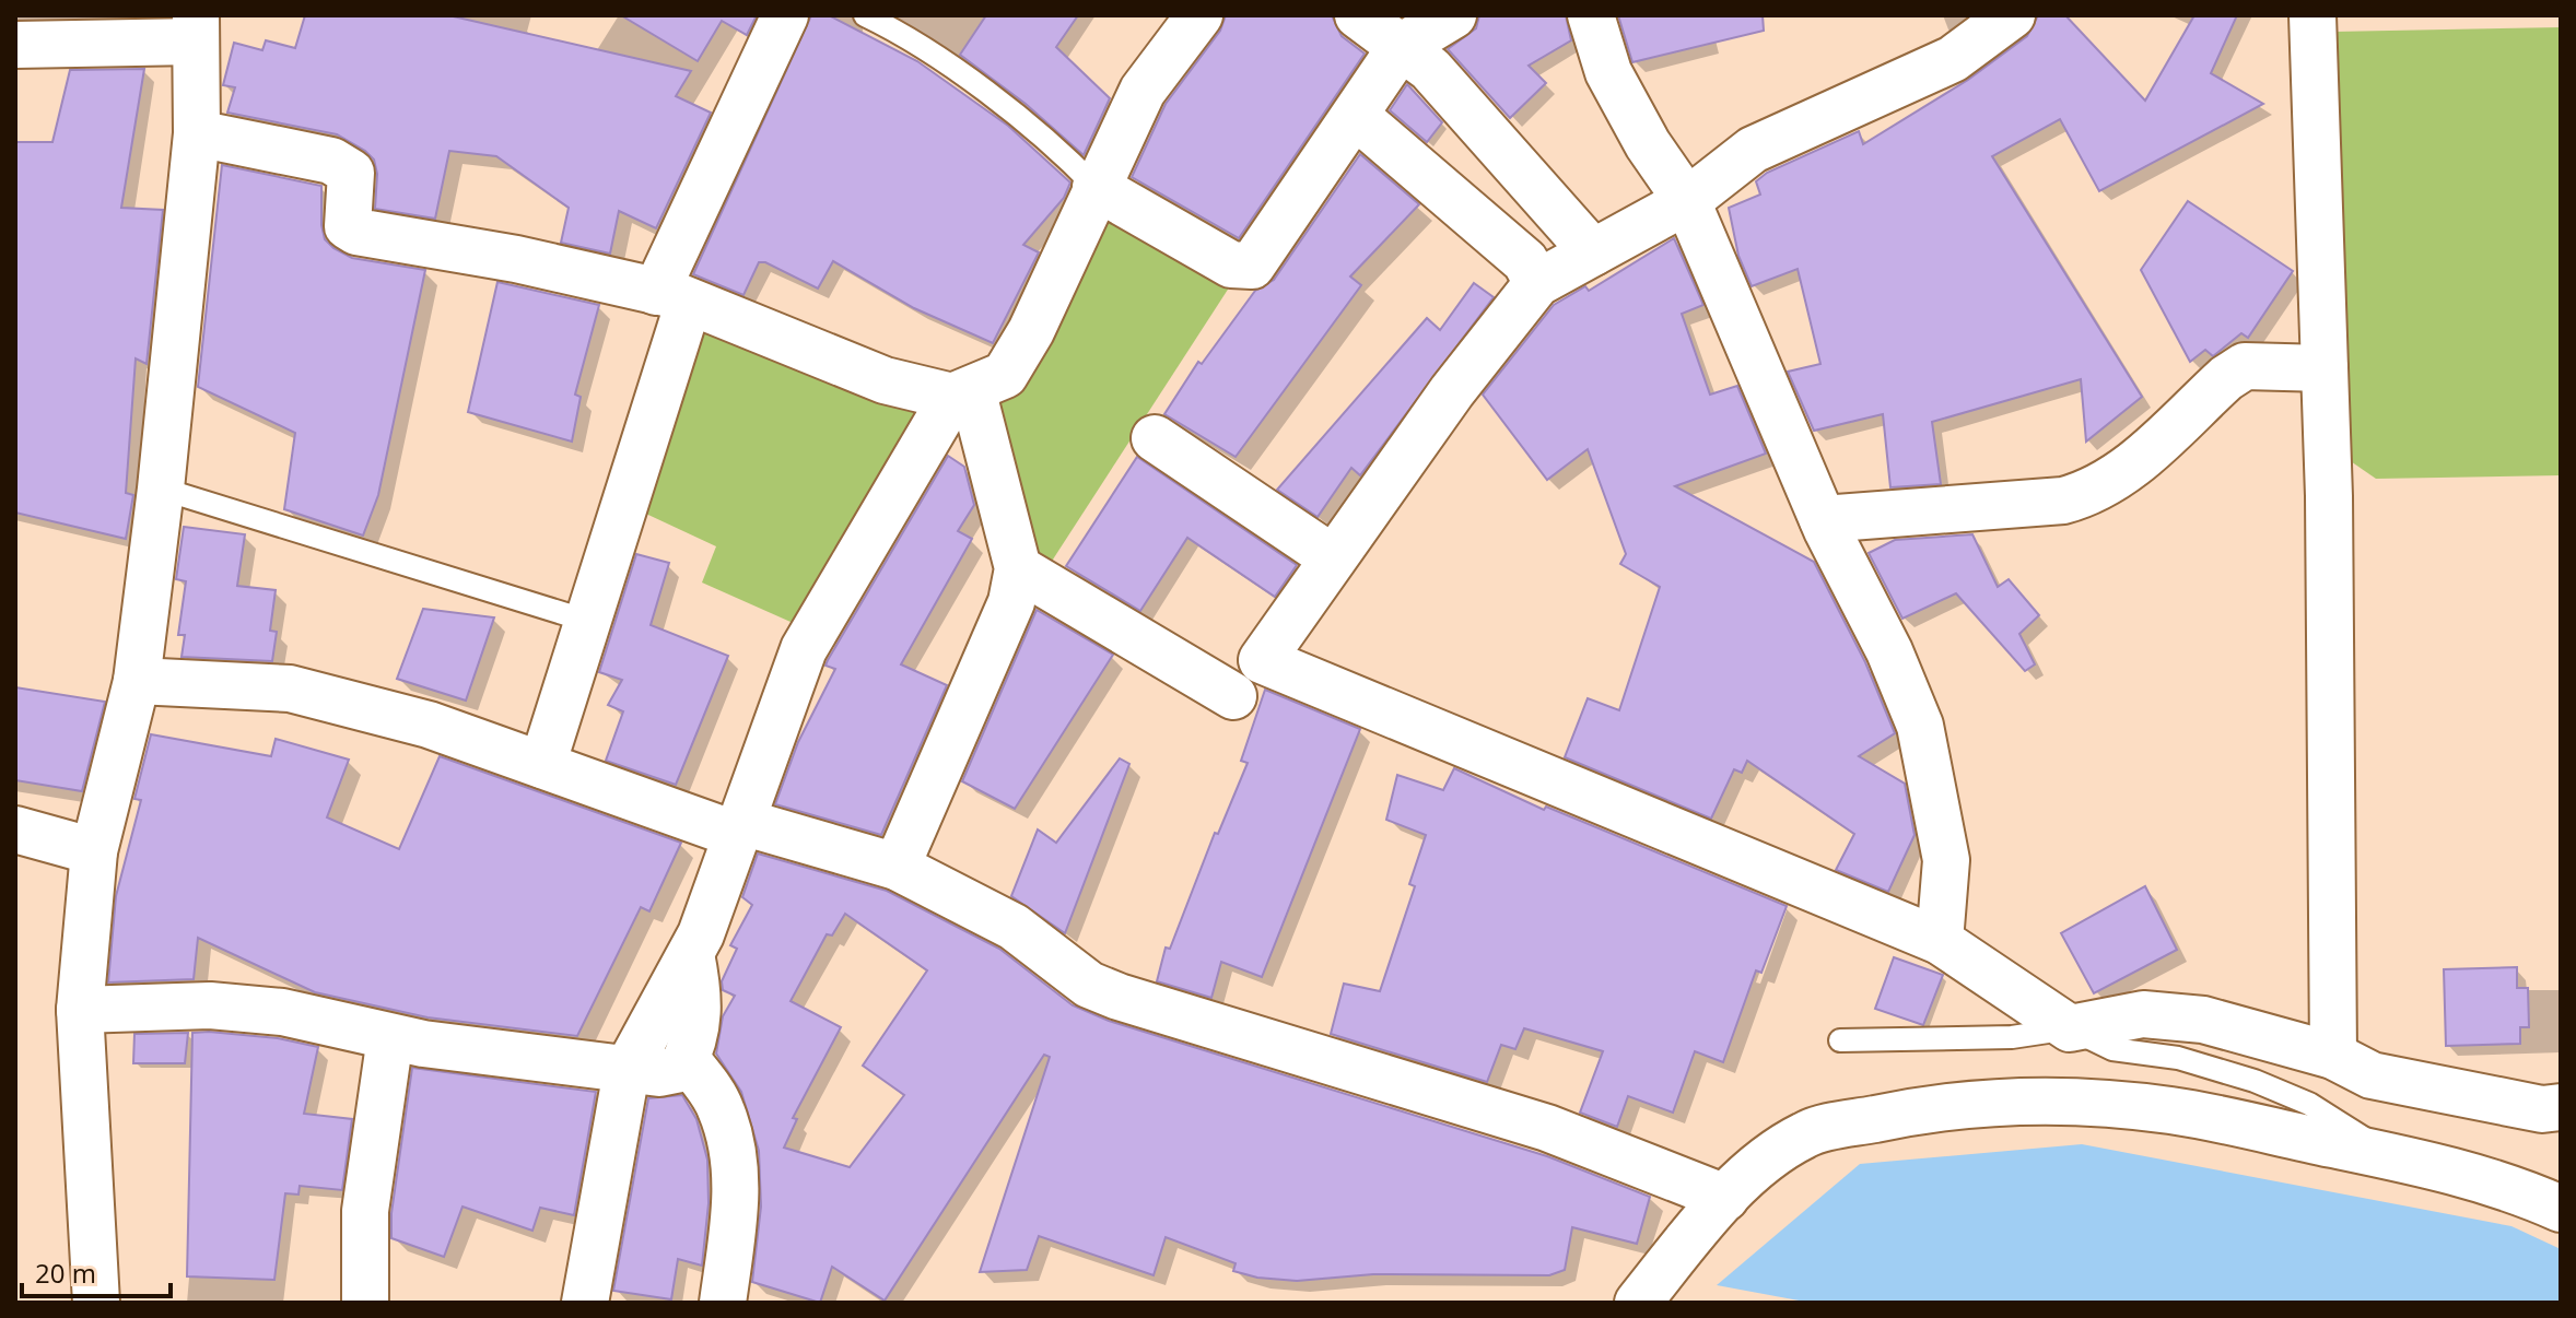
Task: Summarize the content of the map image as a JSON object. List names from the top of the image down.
{
  "scale_bar": "20 m"
}
